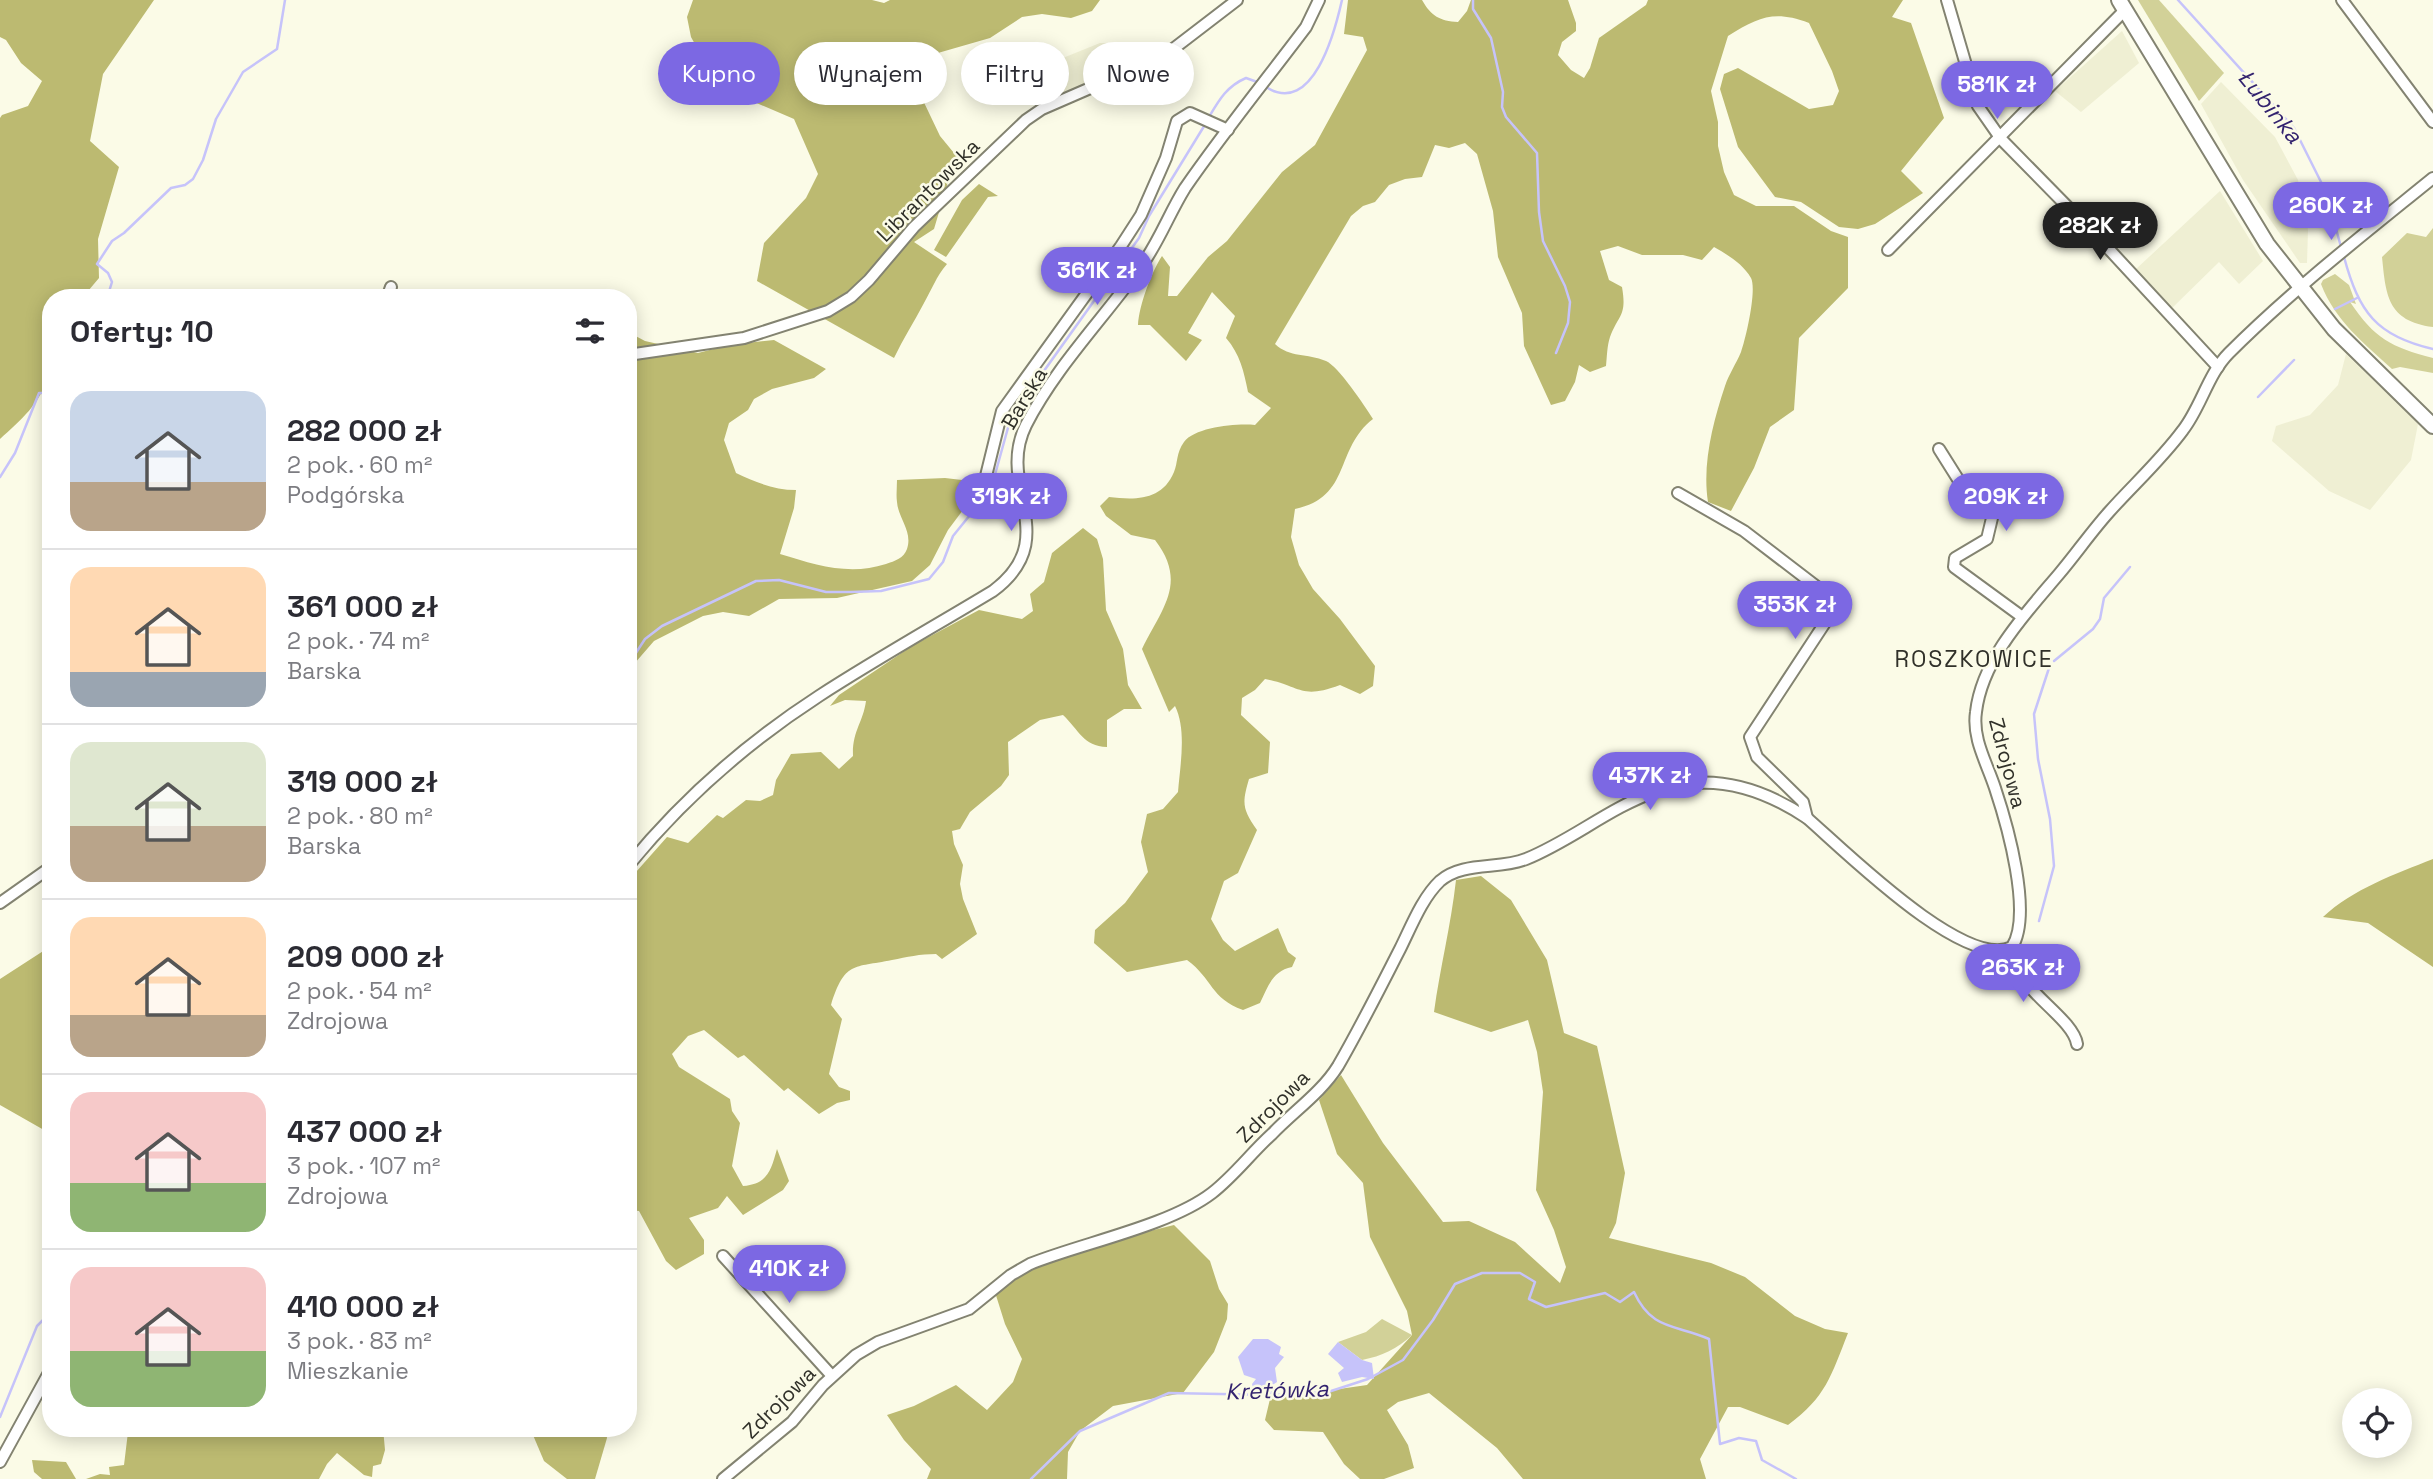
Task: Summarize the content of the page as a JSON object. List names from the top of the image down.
{
  "streets": {
    "street": ["Librantowska", "Barska", "Zdrojowa"]
  },
  "districts": ["ROSZKOWICE"],
  "water": ["Łubinka", "Kretówka"],
  "page": {
    "chip": [
      "Kupno",
      "Wynajem",
      "Filtry",
      "Nowe"
    ],
    "price": [
      "581K zł",
      "260K zł",
      "282K zł",
      "361K zł",
      "319K zł",
      "209K zł",
      "353K zł",
      "437K zł",
      "263K zł",
      "410K zł"
    ],
    "heading": "Oferty: 10",
    "list": [
      {
        "name": "282 000 zł",
        "note": "2 pok. · 60 m² · Podgórska"
      },
      {
        "name": "361 000 zł",
        "note": "2 pok. · 74 m² · Barska"
      },
      {
        "name": "319 000 zł",
        "note": "2 pok. · 80 m² · Barska"
      },
      {
        "name": "209 000 zł",
        "note": "2 pok. · 54 m² · Zdrojowa"
      },
      {
        "name": "437 000 zł",
        "note": "3 pok. · 107 m² · Zdrojowa"
      },
      {
        "name": "410 000 zł",
        "note": "3 pok. · 83 m² · Mieszkanie"
      }
    ]
  }
}
